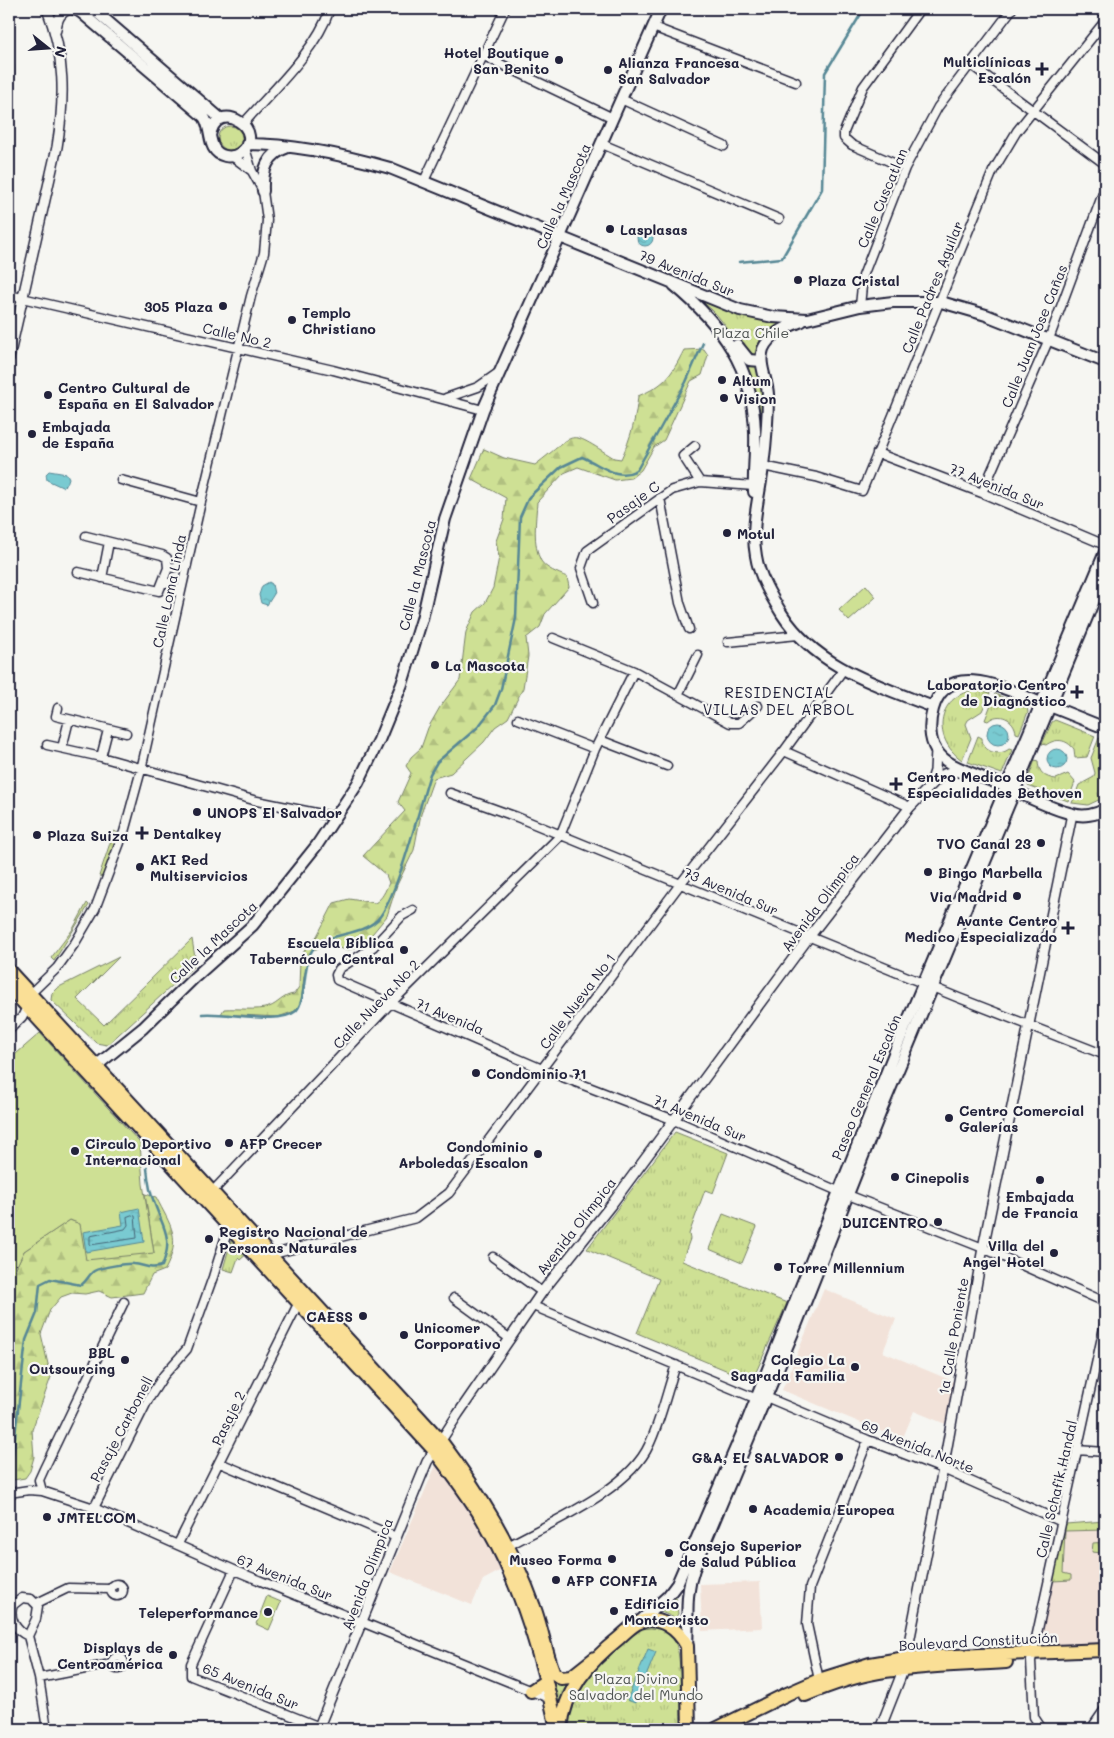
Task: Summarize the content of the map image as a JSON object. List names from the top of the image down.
{
  "streets": {
    "highway": ["Boulevard Constitución"],
    "main road": ["Calle la Mascota", "79 Avenida Sur", "Paseo General Escalón"],
    "street": [
      "Calle Cuscatlan",
      "Calle Padres Aguilar",
      "Calle No 2",
      "Calle Juan Jose Cañas",
      "77 Avenida Sur",
      "Pasaje C",
      "Calle Loma Linda",
      "73 Avenida Sur",
      "Avenida Olímpica",
      "Calle Nueva No 1",
      "Calle Nueva No 2",
      "71 Avenida",
      "71 Avenida Sur",
      "1a Calle Poniente",
      "Pasaje 2",
      "Pasaje Carbonell",
      "69 Avenida Norte",
      "Calle Schafik Handal",
      "67 Avenida Sur",
      "65 Avenida Sur"
    ]
  },
  "crossings": [
    ["Calle la Mascota", "79 Avenida Sur"],
    ["Calle la Mascota", "Calle No 2"],
    ["Calle Cuscatlan", "79 Avenida Sur"],
    ["79 Avenida Sur", "Calle Padres Aguilar"],
    ["79 Avenida Sur", "Calle Juan Jose Cañas"],
    ["79 Avenida Sur", "Calle Loma Linda"],
    ["Calle Padres Aguilar", "77 Avenida Sur"],
    ["Calle No 2", "Calle Loma Linda"],
    ["Calle Juan Jose Cañas", "77 Avenida Sur"],
    ["73 Avenida Sur", "Avenida Olímpica"],
    ["73 Avenida Sur", "Calle Nueva No 1"],
    ["73 Avenida Sur", "Calle Nueva No 2"],
    ["73 Avenida Sur", "Paseo General Escalón"],
    ["73 Avenida Sur", "1a Calle Poniente"],
    ["Avenida Olímpica", "Paseo General Escalón"],
    ["Avenida Olímpica", "71 Avenida Sur"],
    ["Avenida Olímpica", "69 Avenida Norte"],
    ["Avenida Olímpica", "67 Avenida Sur"],
    ["Avenida Olímpica", "65 Avenida Sur"],
    ["Calle Nueva No 1", "71 Avenida"],
    ["Calle Nueva No 1", "71 Avenida Sur"],
    ["Calle Nueva No 2", "71 Avenida"],
    ["71 Avenida", "71 Avenida Sur"],
    ["Paseo General Escalón", "71 Avenida Sur"],
    ["Paseo General Escalón", "69 Avenida Norte"],
    ["71 Avenida Sur", "1a Calle Poniente"],
    ["1a Calle Poniente", "69 Avenida Norte"],
    ["1a Calle Poniente", "Boulevard Constitución"],
    ["Pasaje 2", "67 Avenida Sur"],
    ["Pasaje Carbonell", "67 Avenida Sur"],
    ["69 Avenida Norte", "Calle Schafik Handal"],
    ["Calle Schafik Handal", "Boulevard Constitución"],
    ["67 Avenida Sur", "65 Avenida Sur"]
  ],
  "districts": ["RESIDENCIAL VILLAS DEL ARBOL"],
  "parks": ["Plaza Chile", "Plaza Divino Salvador del Mundo"],
  "places": {
    "other": [
      "Hotel Boutique San Benito",
      "Alianza Francesa San Salvador",
      "Lasplasas",
      "Plaza Cristal",
      "305 Plaza",
      "Templo Christiano",
      "Altum",
      "Centro Cultural de España en El Salvador",
      "Vision",
      "Embajada de España",
      "Motul",
      "La Mascota",
      "UNOPS El Salvador",
      "Plaza Suiza",
      "TVO Canal 23",
      "AKI Red Multiservicios",
      "Bingo Marbella",
      "Via Madrid",
      "Escuela Bíblica Tabernáculo Central",
      "Condominio 71",
      "Centro Comercial Galerías",
      "AFP Crecer",
      "Circulo Deportivo Internacional",
      "Condominio Arboledas Escalon",
      "Cinepolis",
      "Embajada de Francia",
      "DUICENTRO",
      "Registro Nacional de Personas Naturales",
      "Villa del Angel Hotel",
      "Torre Millennium",
      "CAESS",
      "Unicomer Corporativo",
      "BBL Outsourcing",
      "Colegio La Sagrada Familia",
      "G&A, EL SALVADOR",
      "Academia Europea",
      "JMTELCOM",
      "Consejo Superior de Salud Pública",
      "Museo Forma",
      "AFP CONFIA",
      "Edificio Montecristo",
      "Teleperformance",
      "Displays de Centroamérica"
    ],
    "health": [
      "Multiclínicas Escalón",
      "Laboratorio Centro de Diagnóstico",
      "Centro Medico de Especialidades Bethoven",
      "Dentalkey",
      "Avante Centro Medico Especializado"
    ]
  },
  "north": "right"
}
